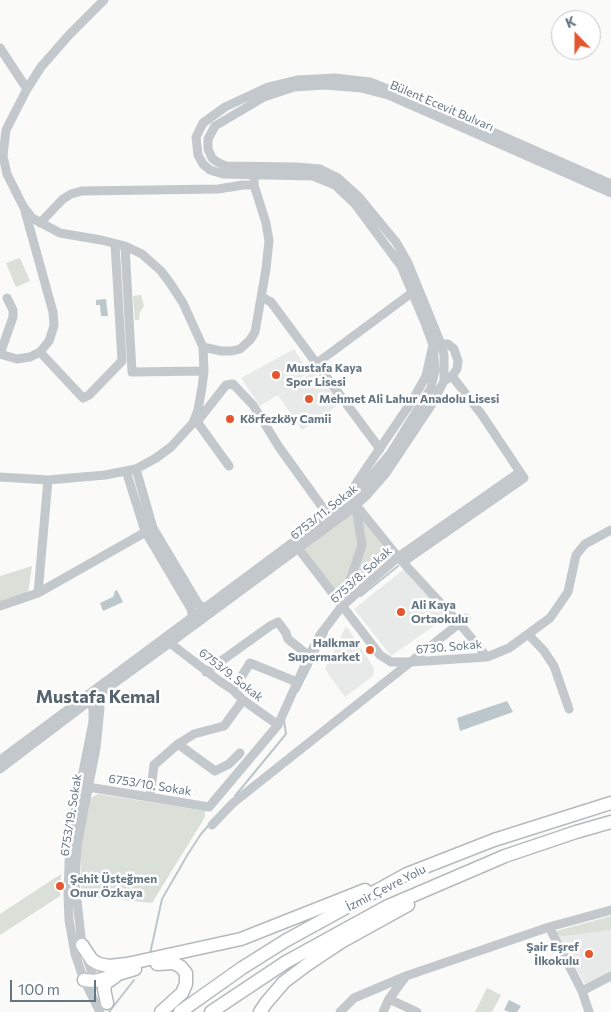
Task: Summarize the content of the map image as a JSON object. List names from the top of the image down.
{
  "streets": {
    "highway": ["İzmir Çevre Yolu"],
    "street": [
      "Bülent Ecevit Bulvarı",
      "6753/11. Sokak",
      "6753/8. Sokak",
      "6730. Sokak",
      "6753/9. Sokak",
      "6753/10. Sokak",
      "6753/19. Sokak"
    ]
  },
  "crossings": [
    ["Bülent Ecevit Bulvarı", "6753/11. Sokak"],
    ["Bülent Ecevit Bulvarı", "6753/8. Sokak"],
    ["6753/11. Sokak", "6753/8. Sokak"],
    ["6753/11. Sokak", "6730. Sokak"],
    ["6753/11. Sokak", "6753/9. Sokak"],
    ["6753/11. Sokak", "6753/19. Sokak"],
    ["6753/8. Sokak", "6730. Sokak"],
    ["6753/8. Sokak", "6753/9. Sokak"],
    ["6753/8. Sokak", "6753/10. Sokak"],
    ["6753/10. Sokak", "6753/19. Sokak"]
  ],
  "districts": ["Mustafa Kemal"],
  "places": [
    "Mustafa Kaya Spor Lisesi",
    "Mehmet Ali Lahur Anadolu Lisesi",
    "Körfezköy Camii",
    "Ali Kaya Ortaokulu",
    "Halkmar Supermarket",
    "Şehit Üsteğmen Onur Özkaya",
    "Şair Eşref İlkokulu"
  ],
  "scale_bar": "100 m",
  "north": "top"
}
